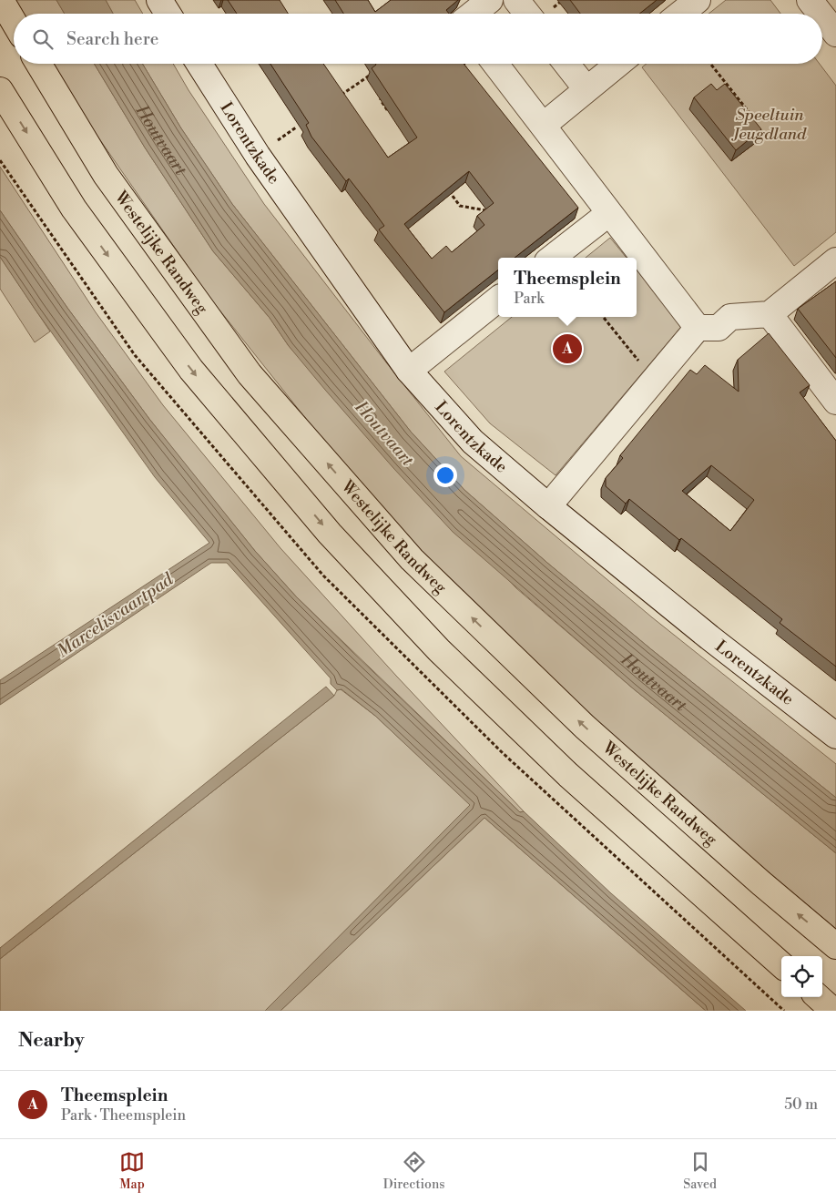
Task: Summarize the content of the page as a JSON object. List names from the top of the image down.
{
  "streets": {
    "main road": ["Westelijke Randweg"],
    "street": ["Lorentzkade"]
  },
  "water": ["Houtvaart", "Marcelisvaartpad"],
  "parks": ["Speeltuin Jeugdland"],
  "page": {
    "search": "Search here",
    "popup": ["Theemsplein", "Park"],
    "pins": "A",
    "heading": "Nearby",
    "list": [
      {
        "mark": "A",
        "name": "Theemsplein",
        "note": "Park · Theemsplein",
        "value": "50 m"
      }
    ],
    "nav": ["Map", "Directions", "Saved"]
  }
}
